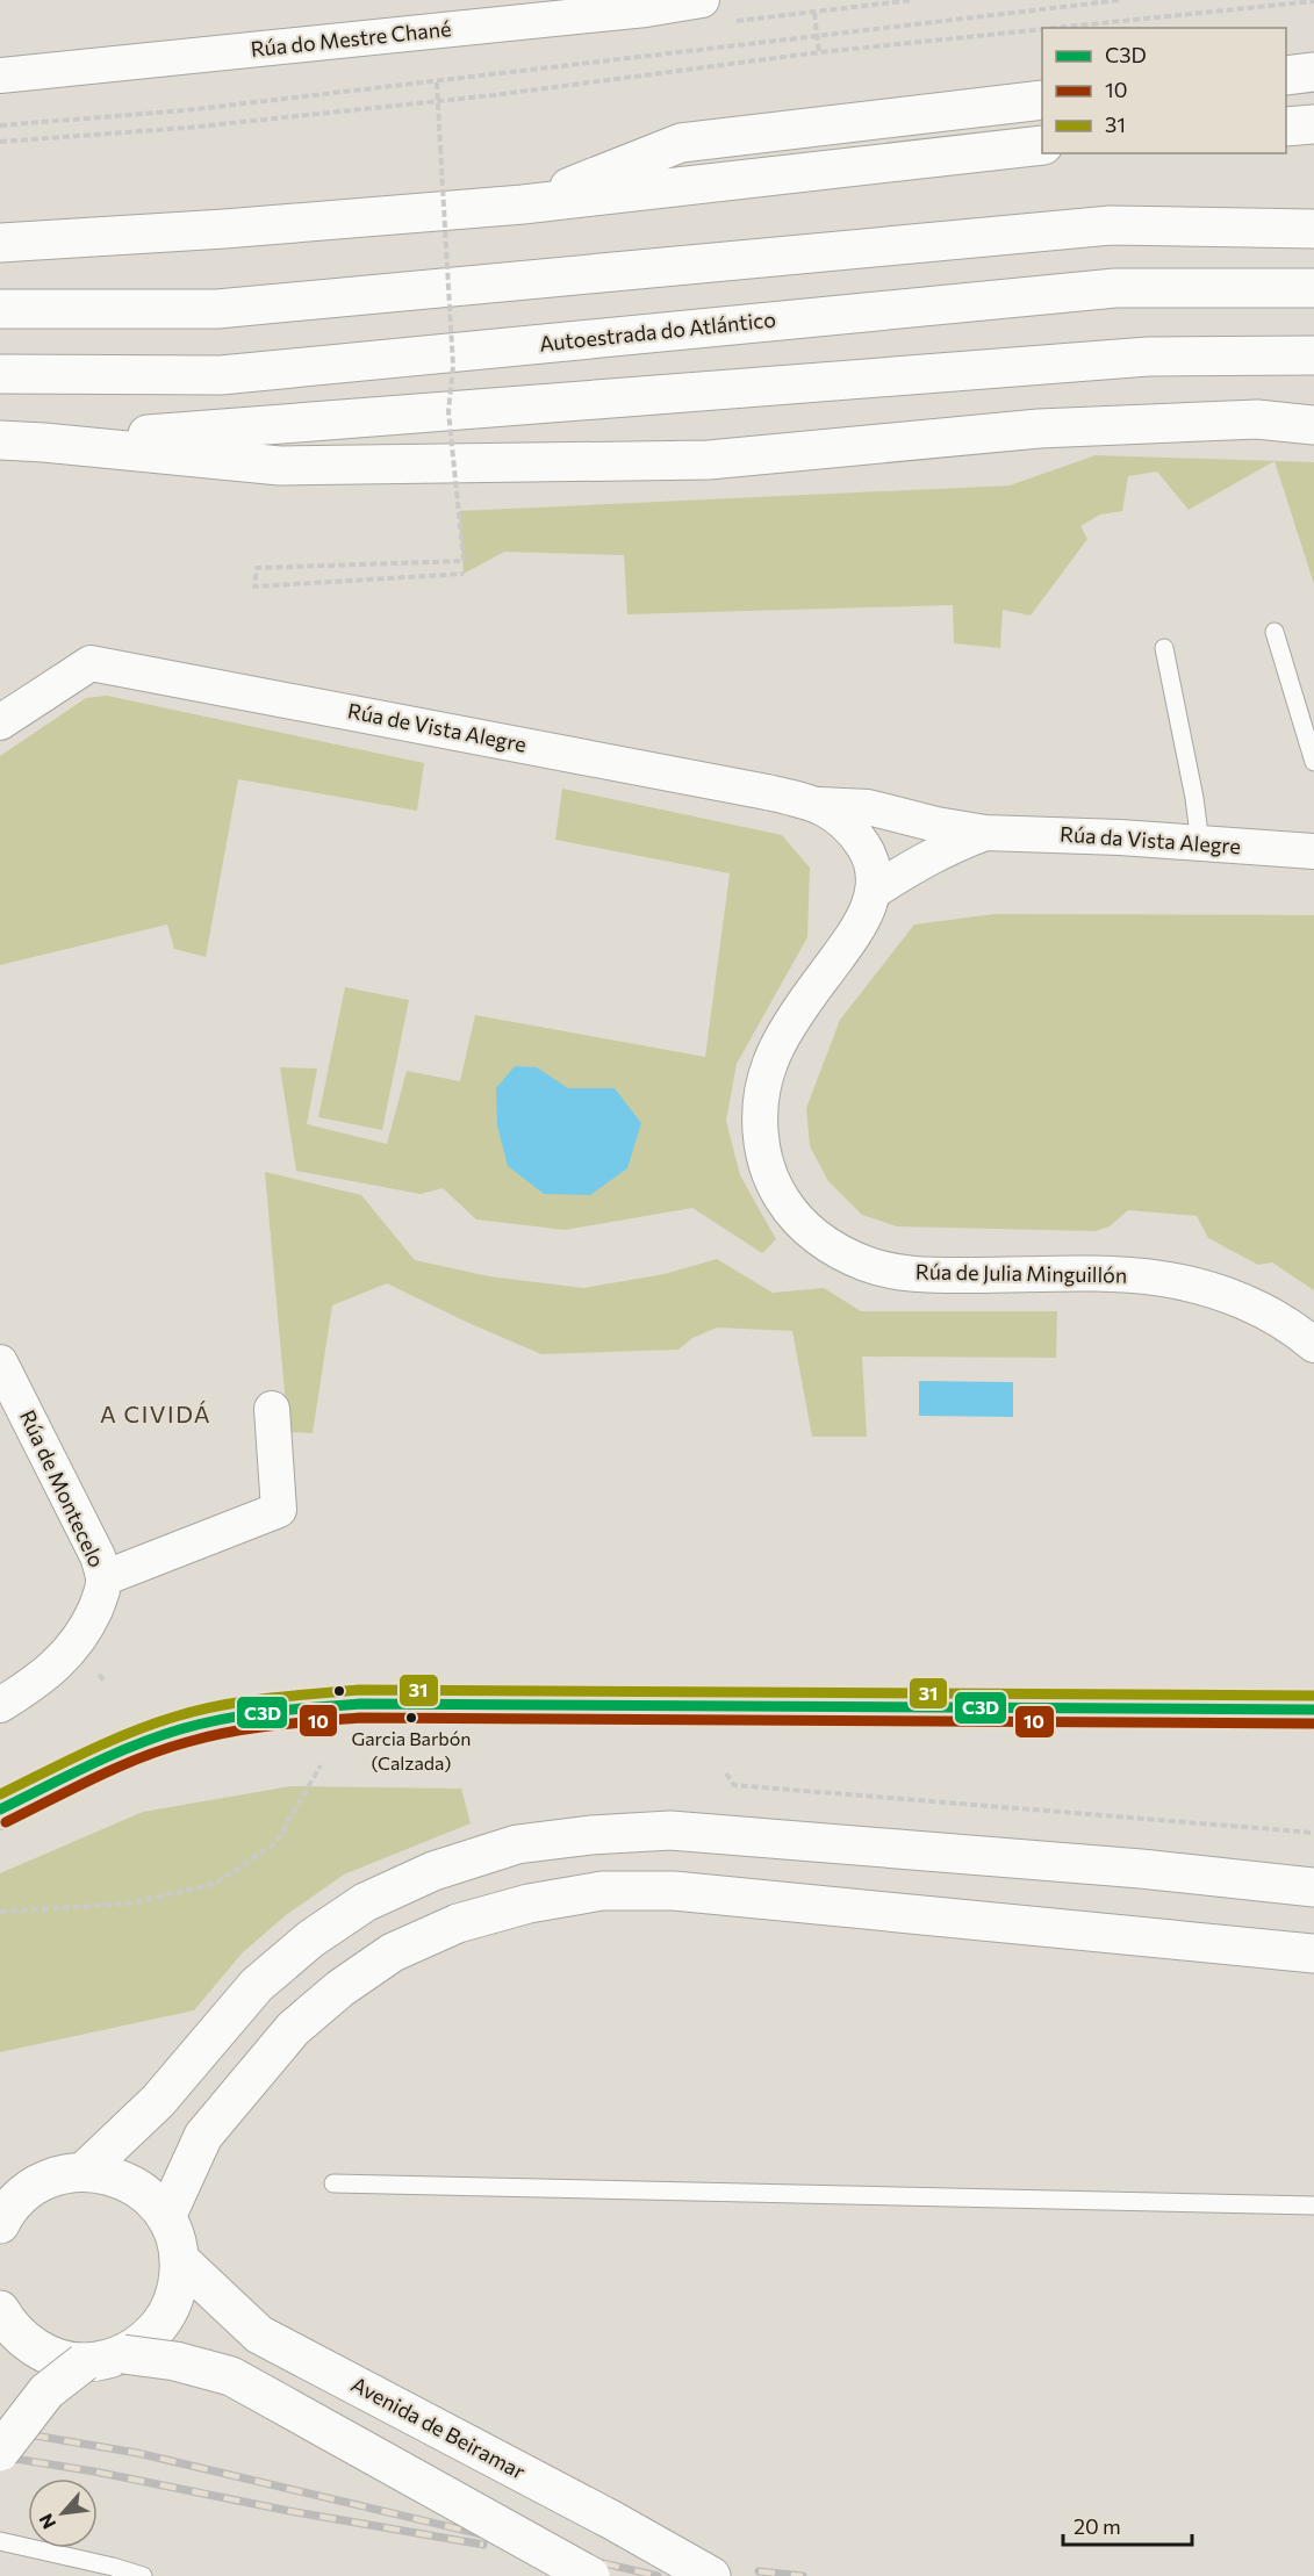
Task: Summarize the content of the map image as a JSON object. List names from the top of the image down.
{
  "streets": {
    "main road": ["Autoestrada do Atlántico", "Avenida de Beiramar"],
    "street": [
      "Rúa do Mestre Chané",
      "Rúa de Vista Alegre",
      "Rúa da Vista Alegre",
      "Rúa de Julia Minguillón",
      "Rúa de Montecelo"
    ]
  },
  "crossings": [
    ["Rúa de Vista Alegre", "Rúa da Vista Alegre"],
    ["Rúa de Vista Alegre", "Rúa de Julia Minguillón"],
    ["Rúa da Vista Alegre", "Rúa de Julia Minguillón"]
  ],
  "districts": ["A CIVIDÁ"],
  "places": ["Garcia Barbón (Calzada)"],
  "lines": ["transit line 31", "transit line C3D", "transit line 10"],
  "legend": ["C3D", "10", "31"],
  "scale_bar": "20 m",
  "north": "bottom left"
}
